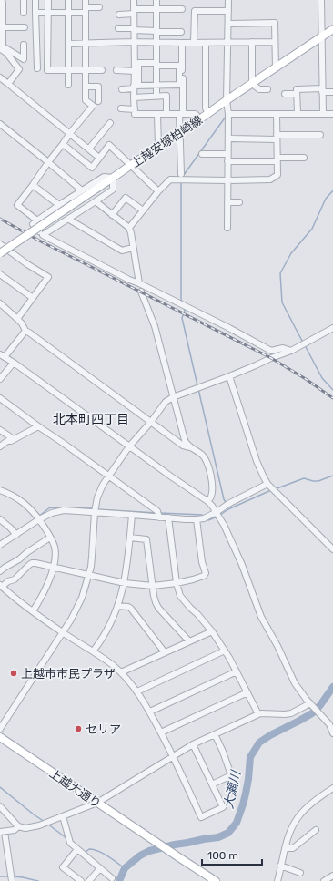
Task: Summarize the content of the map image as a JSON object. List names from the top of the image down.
{
  "streets": {
    "main road": ["上越安塚柏崎線", "上越大通り"]
  },
  "districts": ["北本町四丁目"],
  "water": ["大瀬川"],
  "places": ["上越市市民プラザ", "セリア"],
  "scale_bar": "100 m"
}
